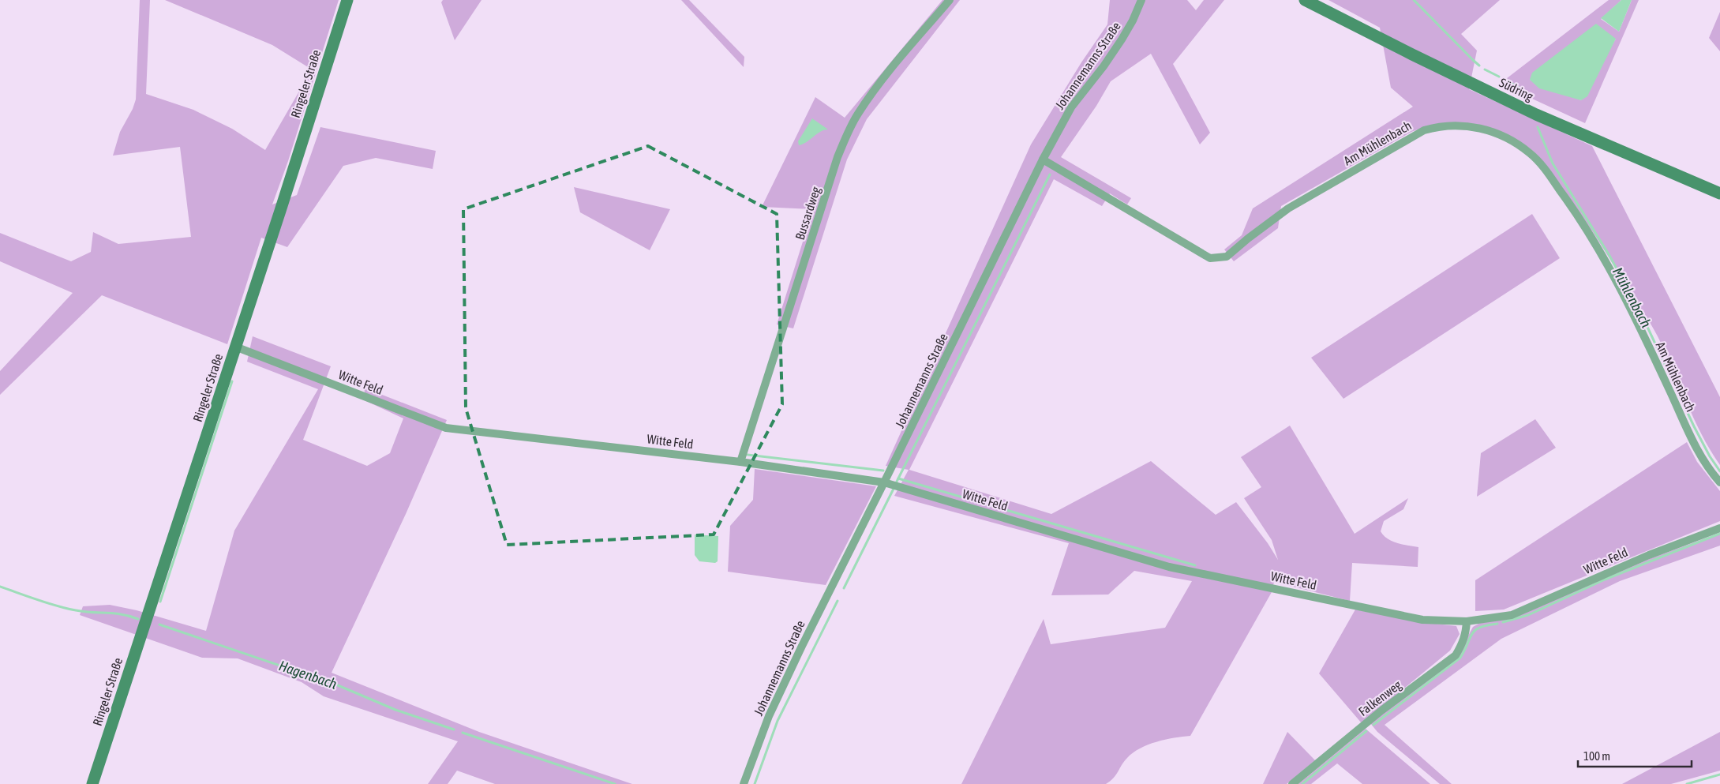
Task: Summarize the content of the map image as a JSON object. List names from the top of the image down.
{
  "streets": {
    "street": [
      "Johannemanns Straße",
      "Ringeler Straße",
      "Südring",
      "Am Mühlenbach",
      "Bussardweg",
      "Witte Feld",
      "Falkenweg"
    ]
  },
  "crossings": [
    ["Johannemanns Straße", "Am Mühlenbach"],
    ["Johannemanns Straße", "Witte Feld"],
    ["Ringeler Straße", "Witte Feld"],
    ["Bussardweg", "Witte Feld"],
    ["Witte Feld", "Falkenweg"]
  ],
  "water": ["Mühlenbach", "Hagenbach"],
  "scale_bar": "100 m"
}
